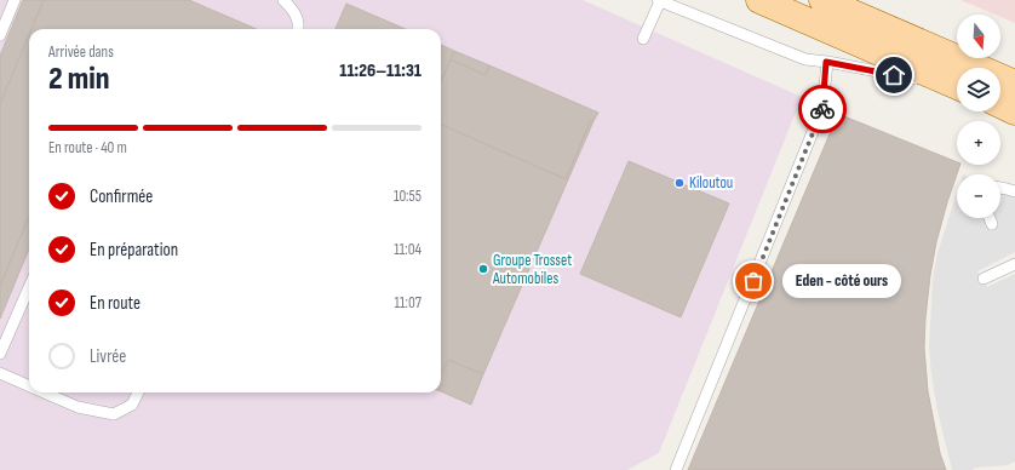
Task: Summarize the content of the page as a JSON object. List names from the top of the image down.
{
  "places": ["Kiloutou", "Groupe Trosset Automobiles", "Eden - côté ours"],
  "north": "bottom",
  "page": {
    "map_buttons": ["+", "−"],
    "heading": ["2 min", "Arrivée dans", "11:26–11:31"],
    "bar": "En route · 40 m",
    "list": [
      ["Confirmée", "10:55"],
      ["En préparation", "11:04"],
      ["En route", "11:07"],
      "Livrée"
    ],
    "bubble": "Eden - côté ours"
  }
}
